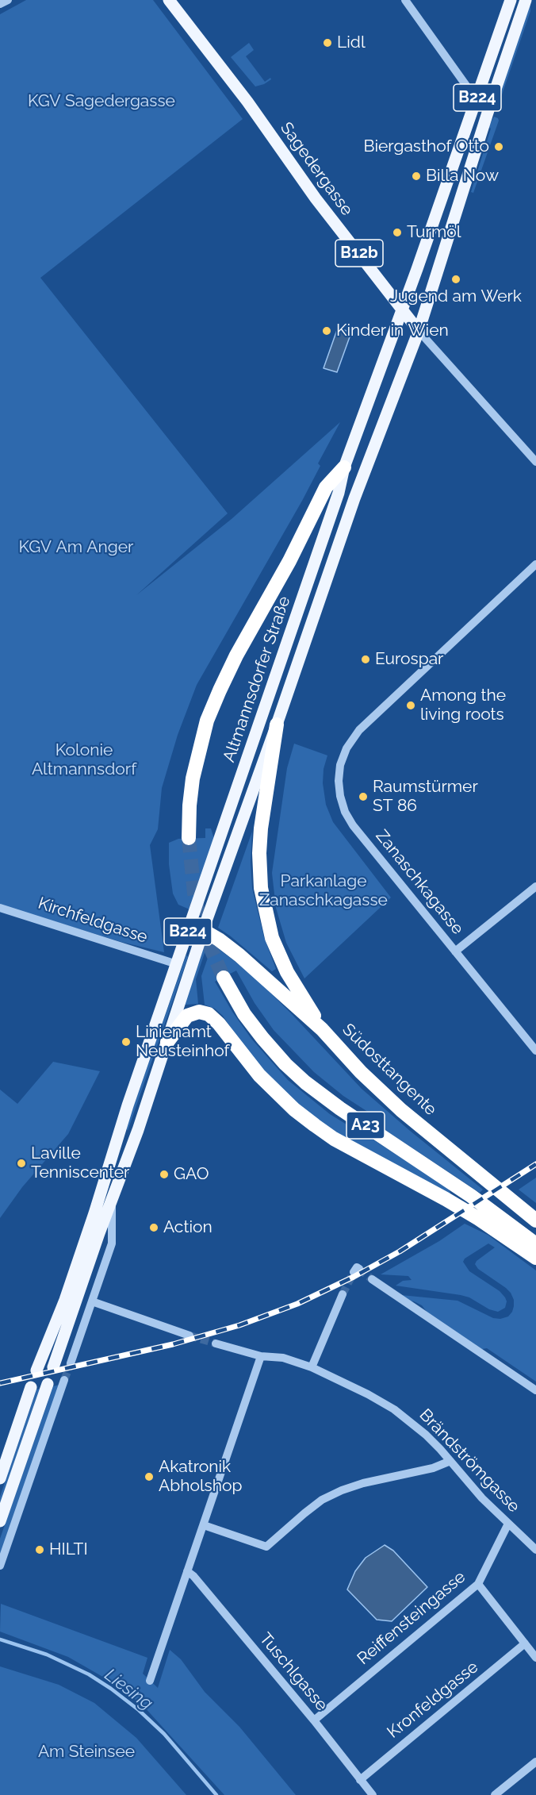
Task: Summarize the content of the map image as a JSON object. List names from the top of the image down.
{
  "streets": {
    "highway": ["Südosttangente", "A23"],
    "main road": [
      "B224",
      "Sagedergasse",
      "B12b",
      "Altmannsdorfer Straße"
    ],
    "street": [
      "Zanaschkagasse",
      "Kirchfeldgasse",
      "Brändströmgasse",
      "Reiffensteingasse",
      "Tuschlgasse",
      "Kronfeldgasse"
    ]
  },
  "crossings": [
    ["Sagedergasse", "Altmannsdorfer Straße"],
    ["Altmannsdorfer Straße", "Kirchfeldgasse"],
    ["Altmannsdorfer Straße", "Südosttangente"],
    ["Brändströmgasse", "Reiffensteingasse"],
    ["Reiffensteingasse", "Tuschlgasse"],
    ["Tuschlgasse", "Kronfeldgasse"]
  ],
  "water": ["Liesing"],
  "parks": [
    "KGV Sagedergasse",
    "KGV Am Anger",
    "Kolonie Altmannsdorf",
    "Parkanlage Zanaschkagasse",
    "Am Steinsee"
  ],
  "places": [
    "Lidl",
    "Biergasthof Otto",
    "Billa Now",
    "Turmöl",
    "Jugend am Werk",
    "Kinder in Wien",
    "Eurospar",
    "Among the living roots",
    "Raumstürmer ST 86",
    "Linienamt Neusteinhof",
    "Laville Tenniscenter",
    "GAO",
    "Action",
    "Akatronik Abholshop",
    "HILTI"
  ]
}
